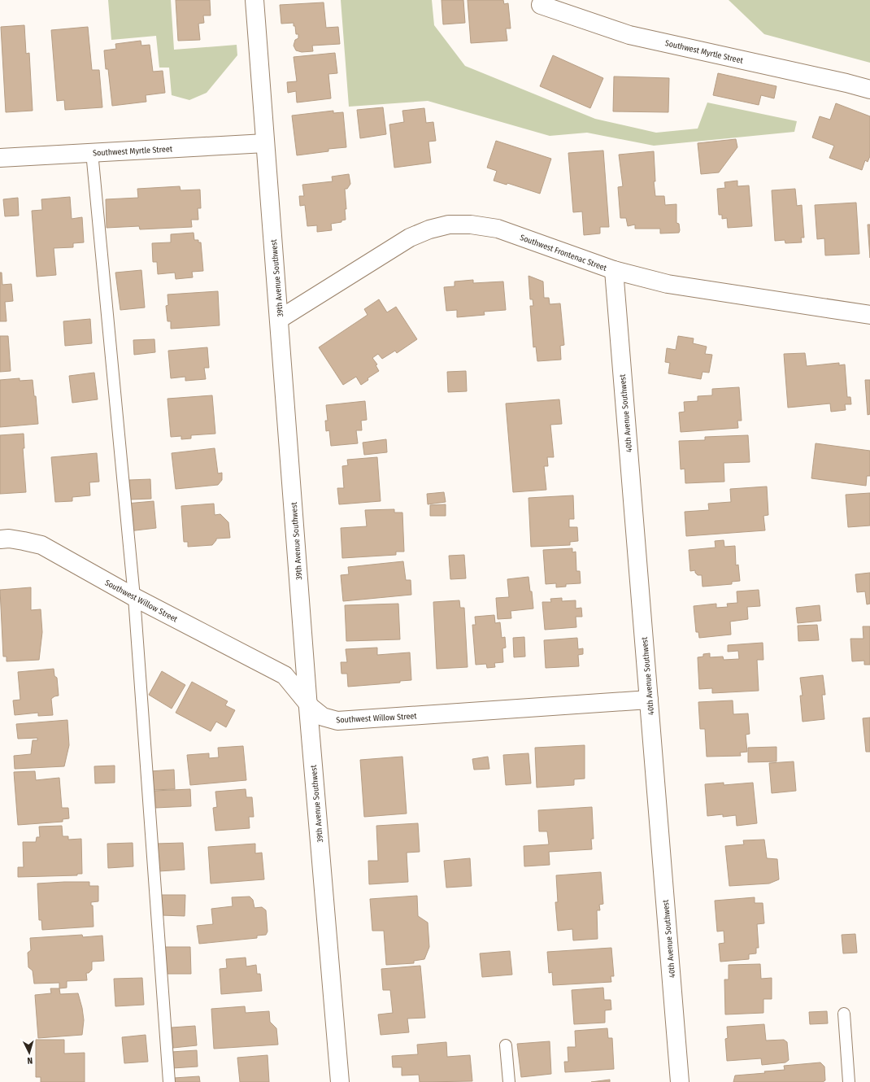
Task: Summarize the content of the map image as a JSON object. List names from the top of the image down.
{
  "streets": {
    "street": [
      "Southwest Myrtle Street",
      "Southwest Frontenac Street",
      "39th Avenue Southwest",
      "40th Avenue Southwest",
      "Southwest Willow Street"
    ]
  },
  "crossings": [
    ["Southwest Myrtle Street", "39th Avenue Southwest"],
    ["Southwest Frontenac Street", "39th Avenue Southwest"],
    ["Southwest Frontenac Street", "40th Avenue Southwest"],
    ["39th Avenue Southwest", "Southwest Willow Street"],
    ["40th Avenue Southwest", "Southwest Willow Street"]
  ],
  "north": "bottom"
}
